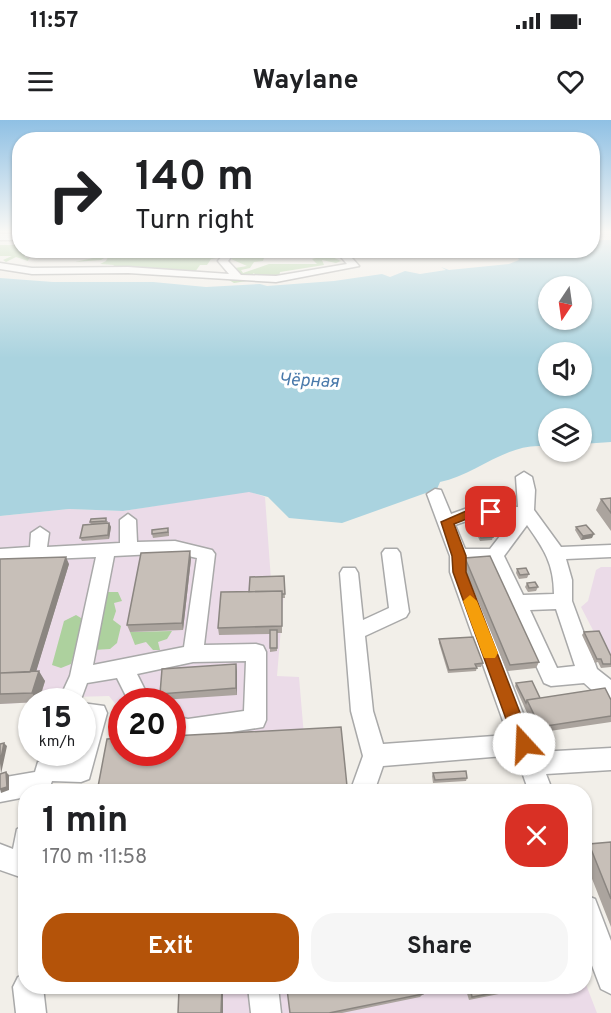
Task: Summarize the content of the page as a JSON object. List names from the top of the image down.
{
  "water": ["Чёрная"],
  "north": "bottom",
  "page": {
    "status": "11:57",
    "header": "Waylane",
    "turn": ["140 m", "Turn right"],
    "speed": "15 km/h",
    "limit": "20",
    "heading": ["1 min", "170 m · 11:58"],
    "buttons": ["Exit", "Share"]
  }
}
